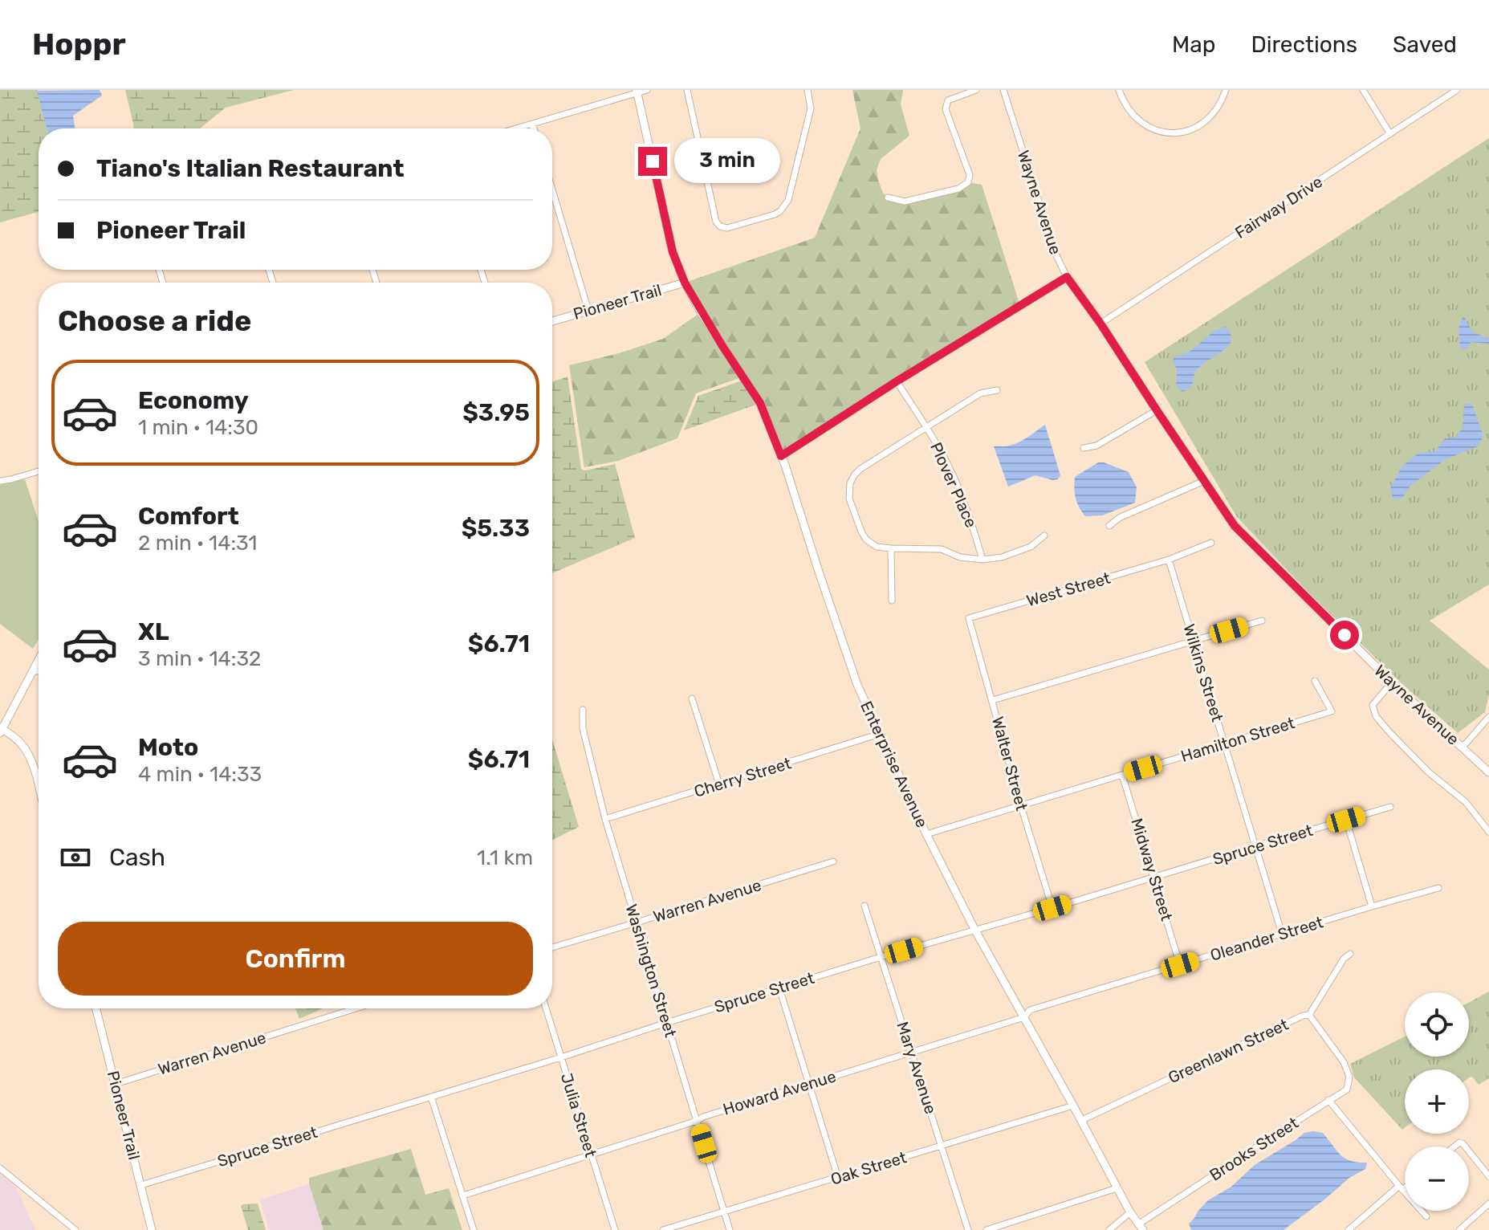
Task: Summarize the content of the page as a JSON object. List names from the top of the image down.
{
  "streets": {
    "street": [
      "Wayne Avenue",
      "Fairway Drive",
      "Pioneer Trail",
      "Plover Place",
      "West Street",
      "Wilkins Street",
      "Hamilton Street",
      "Walter Street",
      "Enterprise Avenue",
      "Cherry Street",
      "Spruce Street",
      "Midway Street",
      "Warren Avenue",
      "Oleander Street",
      "Washington Street",
      "Greenlawn Street",
      "Mary Avenue",
      "Howard Avenue",
      "Julia Street",
      "Brooks Street",
      "Oak Street"
    ]
  },
  "crossings": [
    ["Wayne Avenue", "Fairway Drive"],
    ["Pioneer Trail", "Enterprise Avenue"],
    ["Pioneer Trail", "Spruce Street"],
    ["Pioneer Trail", "Warren Avenue"],
    ["West Street", "Wilkins Street"],
    ["West Street", "Walter Street"],
    ["Wilkins Street", "Hamilton Street"],
    ["Wilkins Street", "Spruce Street"],
    ["Wilkins Street", "Oleander Street"],
    ["Hamilton Street", "Walter Street"],
    ["Hamilton Street", "Enterprise Avenue"],
    ["Hamilton Street", "Midway Street"],
    ["Walter Street", "Spruce Street"],
    ["Enterprise Avenue", "Cherry Street"],
    ["Enterprise Avenue", "Spruce Street"],
    ["Enterprise Avenue", "Oleander Street"],
    ["Enterprise Avenue", "Greenlawn Street"],
    ["Enterprise Avenue", "Howard Avenue"],
    ["Enterprise Avenue", "Brooks Street"],
    ["Enterprise Avenue", "Oak Street"],
    ["Cherry Street", "Washington Street"],
    ["Spruce Street", "Midway Street"],
    ["Spruce Street", "Washington Street"],
    ["Spruce Street", "Mary Avenue"],
    ["Spruce Street", "Julia Street"],
    ["Midway Street", "Oleander Street"],
    ["Warren Avenue", "Washington Street"],
    ["Oleander Street", "Howard Avenue"],
    ["Washington Street", "Howard Avenue"],
    ["Washington Street", "Oak Street"],
    ["Greenlawn Street", "Brooks Street"],
    ["Mary Avenue", "Howard Avenue"],
    ["Mary Avenue", "Oak Street"],
    ["Howard Avenue", "Julia Street"]
  ],
  "page": {
    "header": "Hoppr",
    "nav": ["Map", "Directions", "Saved"],
    "banner": ["Tiano's Italian Restaurant", "Pioneer Trail"],
    "bubble": "3 min",
    "heading": "Choose a ride",
    "list": [
      {
        "name": "Economy",
        "note": "1 min · 14:30",
        "value": "$3.95"
      },
      {
        "name": "Comfort",
        "note": "2 min · 14:31",
        "value": "$5.33"
      },
      {
        "name": "XL",
        "note": "3 min · 14:32",
        "value": "$6.71"
      },
      {
        "name": "Moto",
        "note": "4 min · 14:33",
        "value": "$6.71"
      }
    ],
    "pay": ["Cash", "1.1 km"],
    "buttons": "Confirm",
    "map_buttons": ["+", "−"]
  }
}
